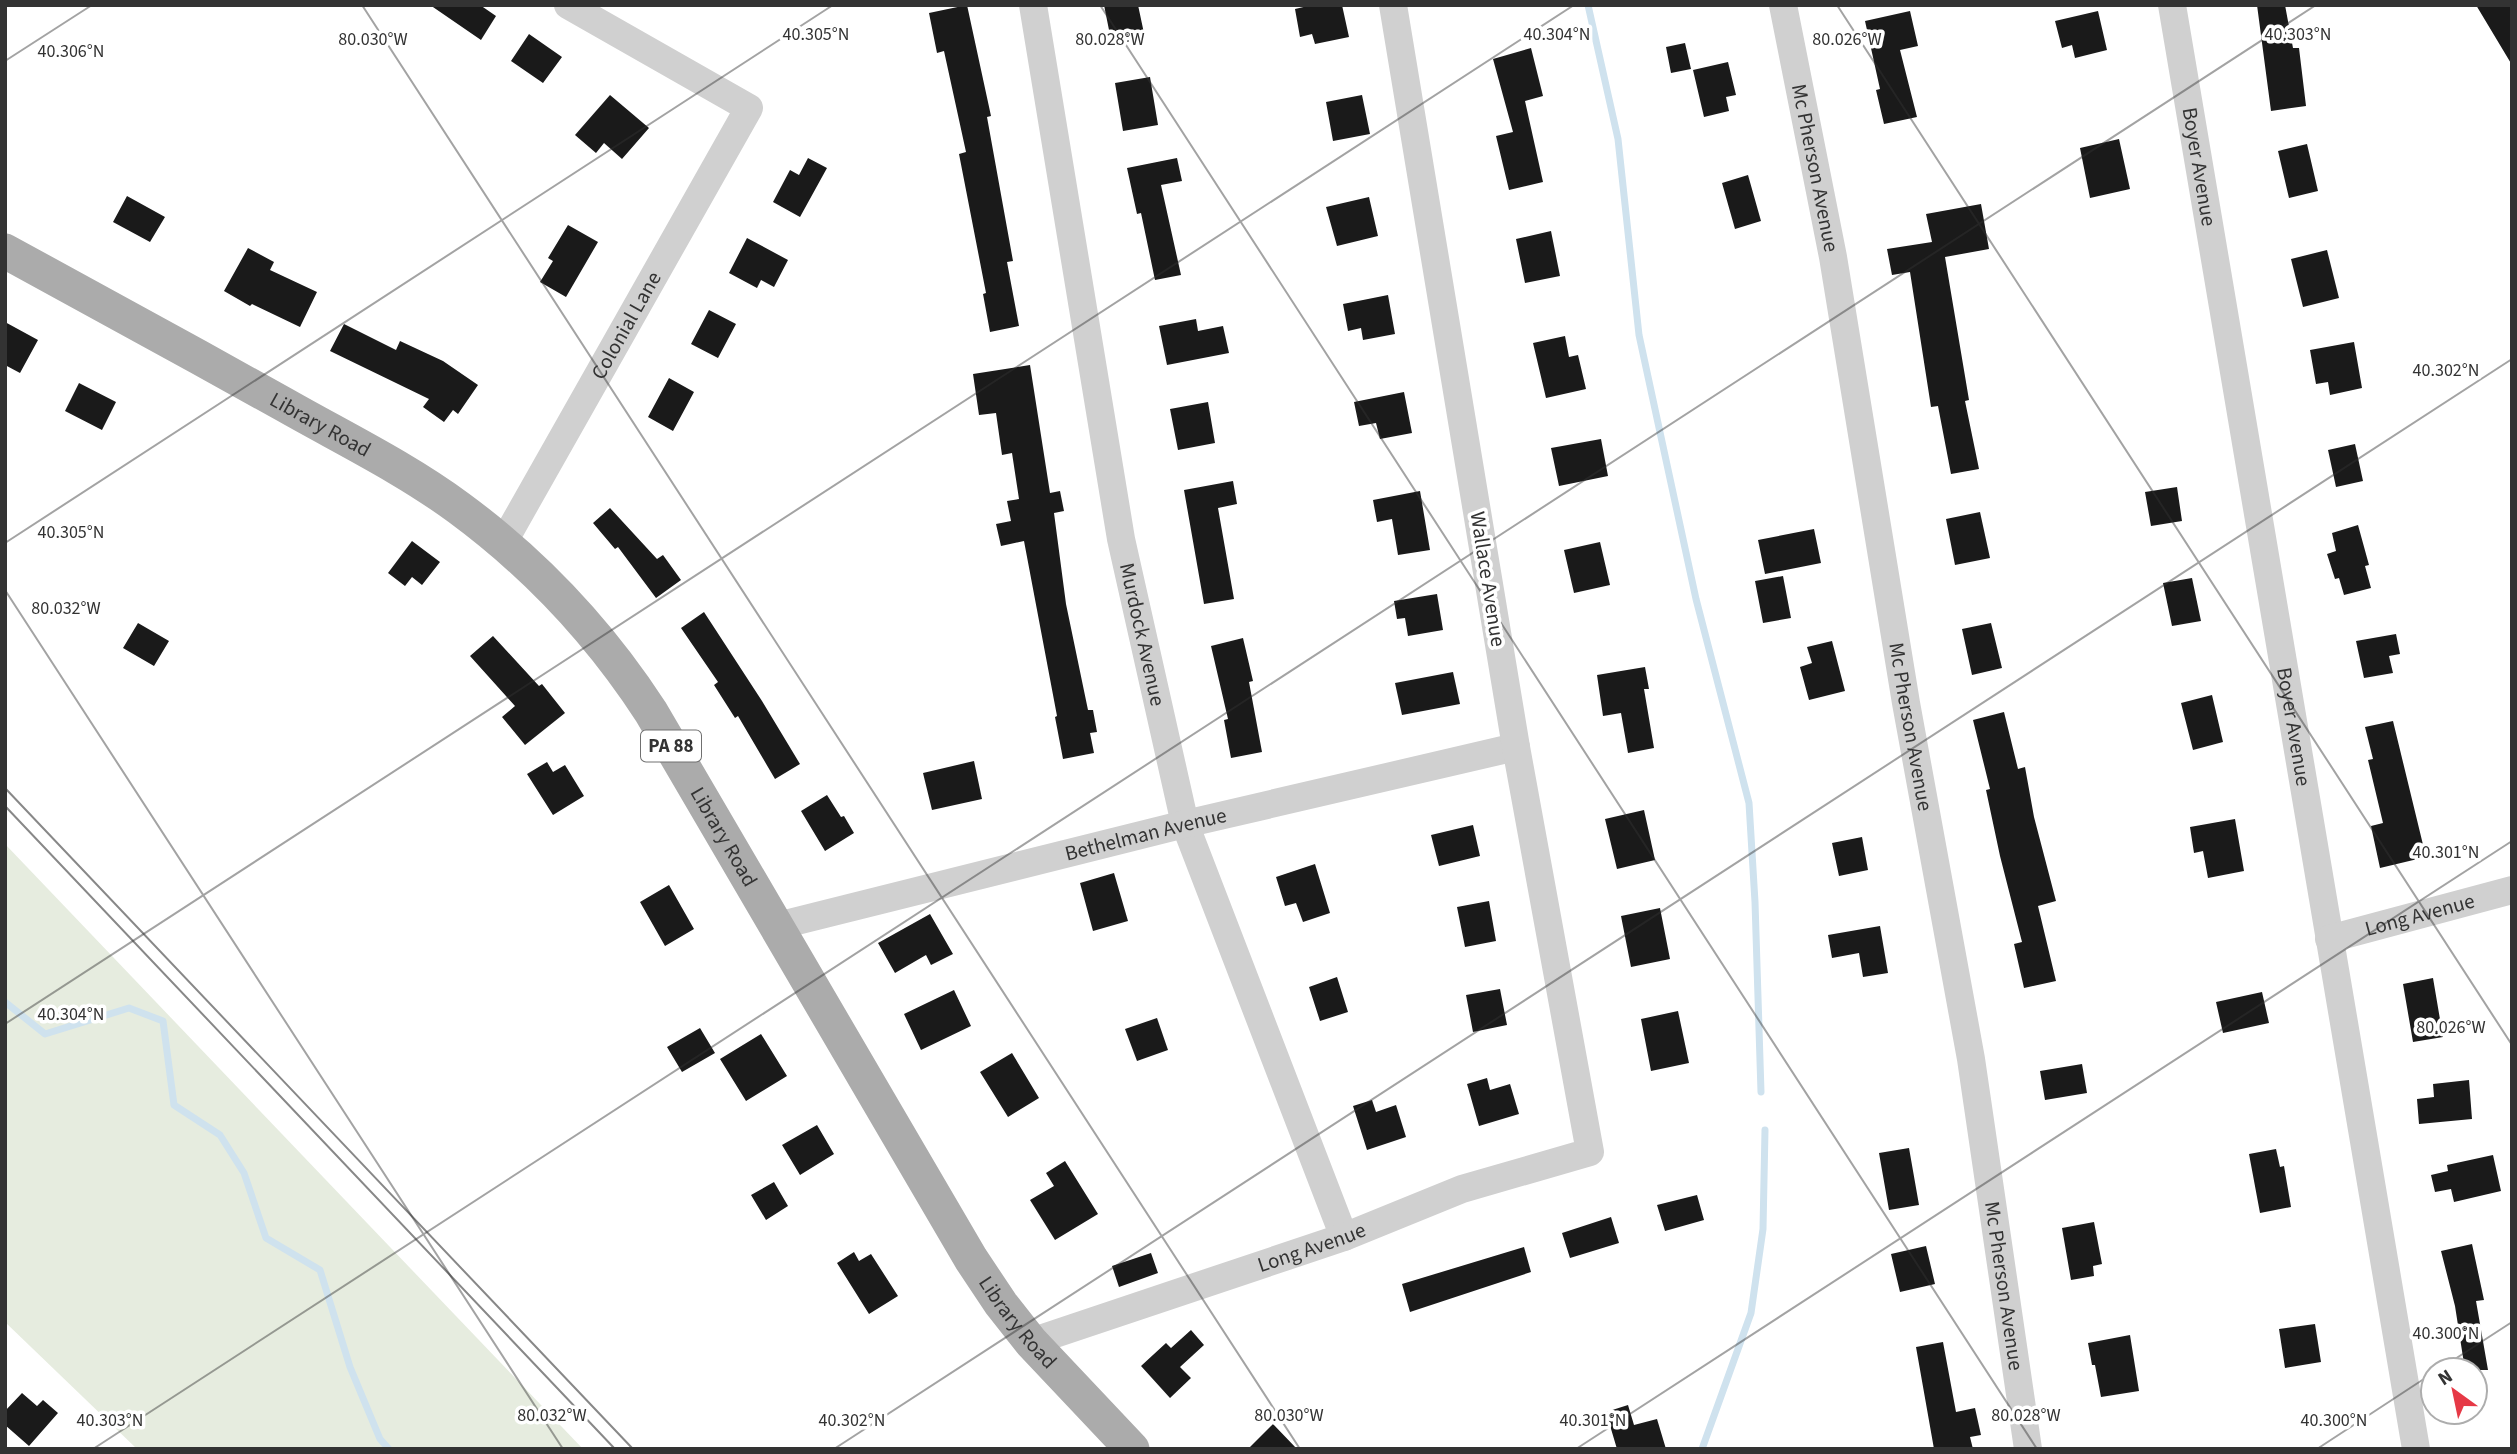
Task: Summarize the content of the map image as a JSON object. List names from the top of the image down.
{
  "streets": {
    "main road": ["Library Road", "PA 88"],
    "street": [
      "Mc Pherson Avenue",
      "Boyer Avenue",
      "Colonial Lane",
      "Wallace Avenue",
      "Murdock Avenue",
      "Bethelman Avenue",
      "Long Avenue"
    ]
  },
  "crossings": [
    ["Boyer Avenue", "Long Avenue"],
    ["Colonial Lane", "Library Road"],
    ["Library Road", "Bethelman Avenue"],
    ["Library Road", "Long Avenue"],
    ["Wallace Avenue", "Bethelman Avenue"],
    ["Wallace Avenue", "Long Avenue"],
    ["Murdock Avenue", "Bethelman Avenue"],
    ["Murdock Avenue", "Long Avenue"]
  ],
  "north": "top left",
  "coordinates": [
    "40.305°N",
    "40.304°N",
    "40.303°N",
    "80.026°W",
    "80.030°W",
    "80.028°W",
    "40.306°N",
    "40.302°N",
    "80.032°W",
    "40.301°N",
    "40.300°N"
  ]
}
